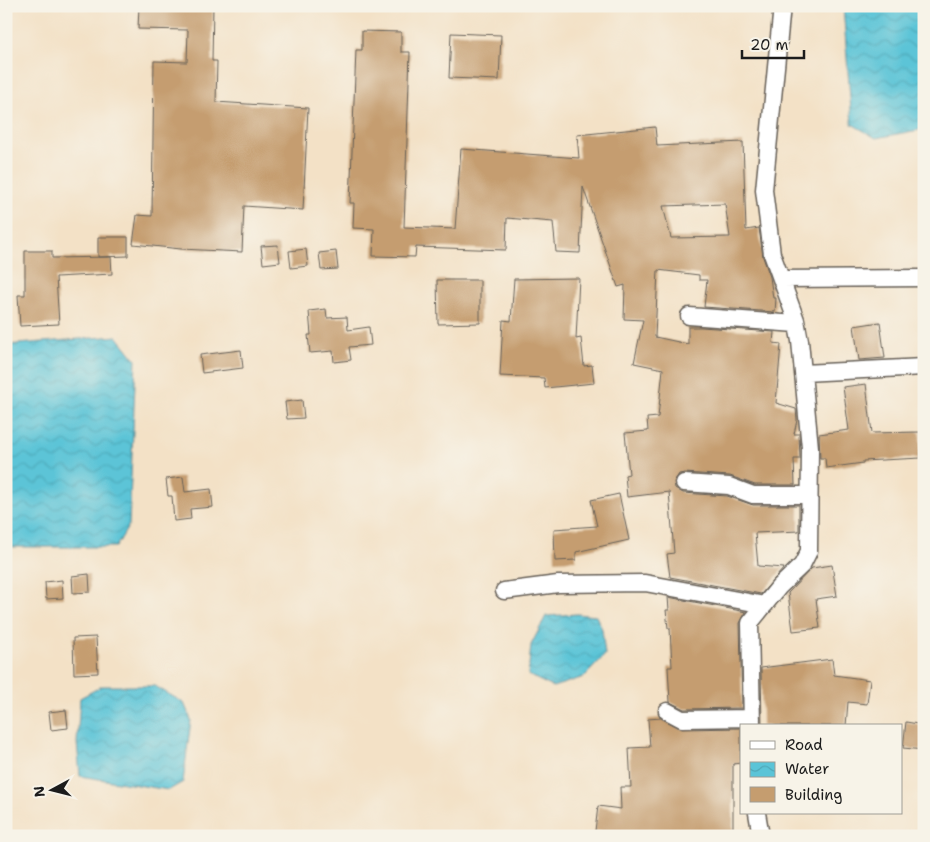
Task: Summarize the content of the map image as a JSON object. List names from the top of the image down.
{
  "legend": ["Road", "Water", "Building"],
  "scale_bar": "20 m",
  "north": "left"
}
